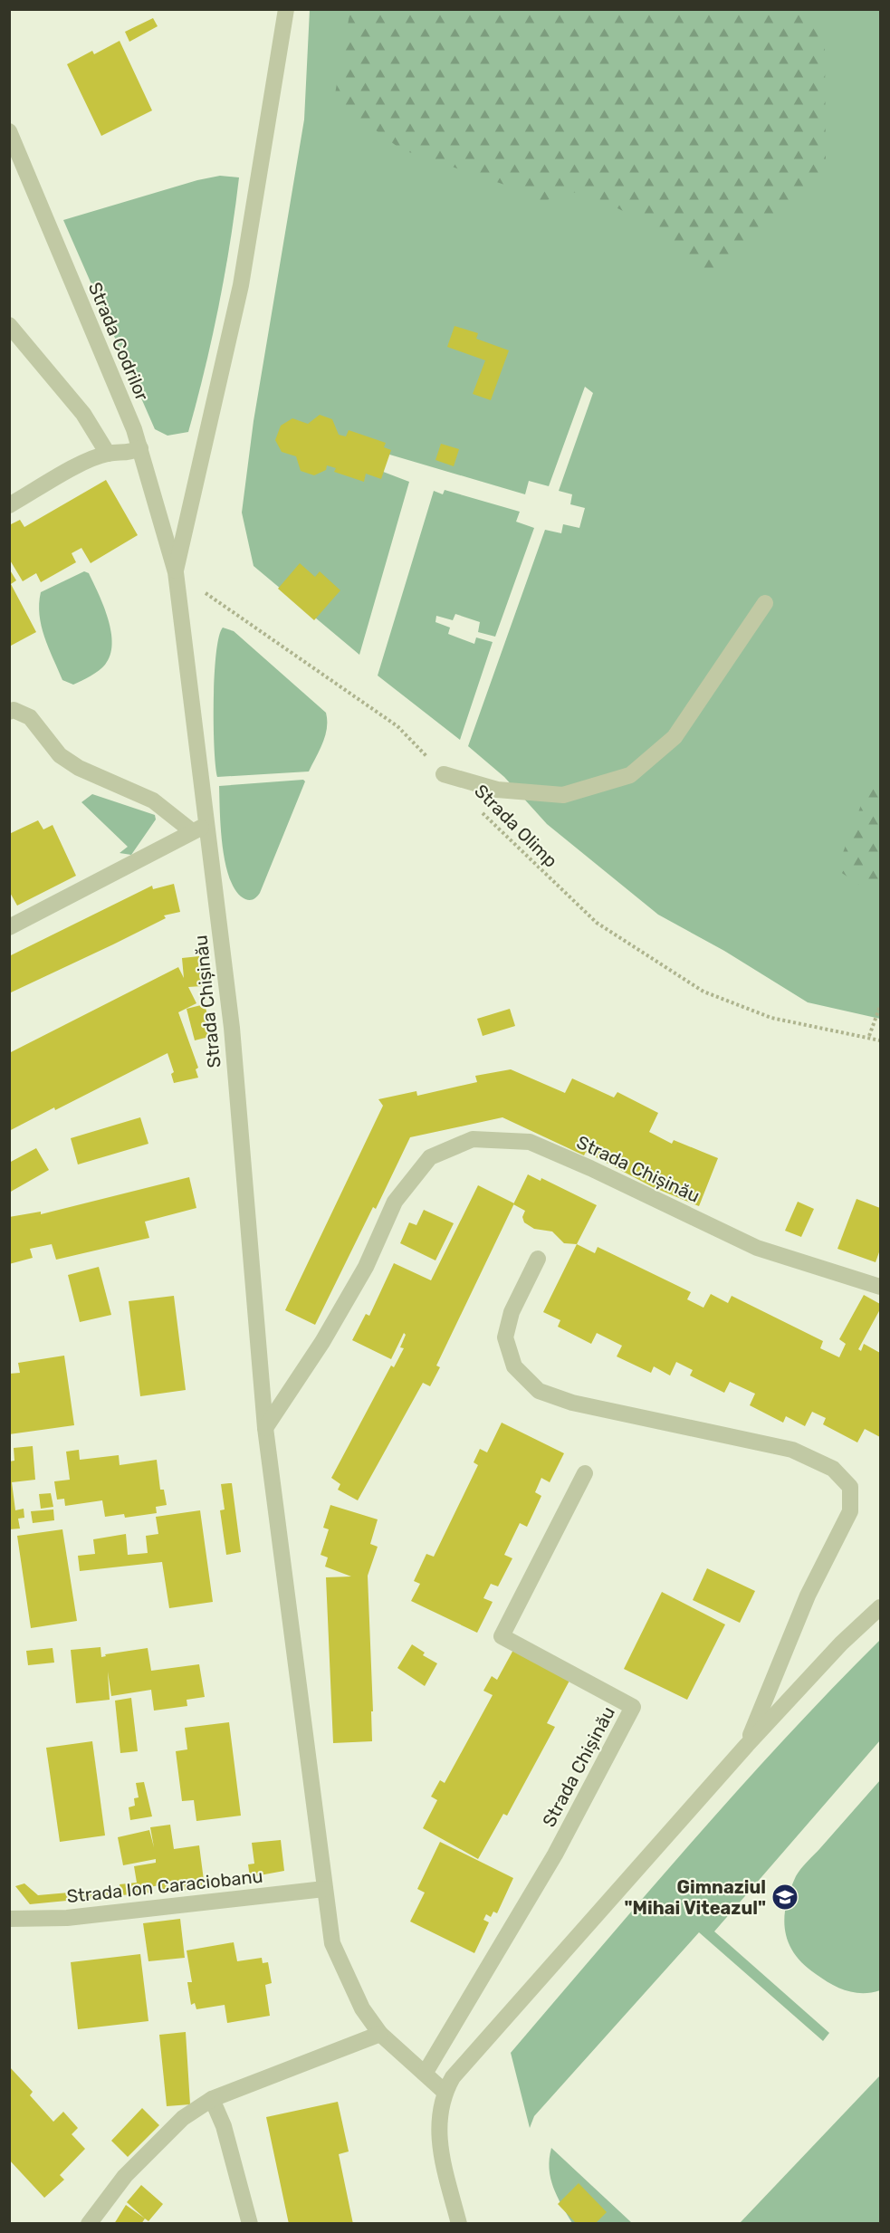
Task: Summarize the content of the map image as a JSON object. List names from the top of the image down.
{
  "streets": {
    "street": ["Strada Codrilor", "Strada Chișinău", "Strada Ion Caraciobanu"],
    "path": ["Strada Olimp"]
  },
  "crossings": [
    ["Strada Codrilor", "Strada Chișinău"],
    ["Strada Chișinău", "Strada Ion Caraciobanu"]
  ],
  "places": {
    "school or university": ["Gimnaziul \"Mihai Viteazul\""]
  }
}
